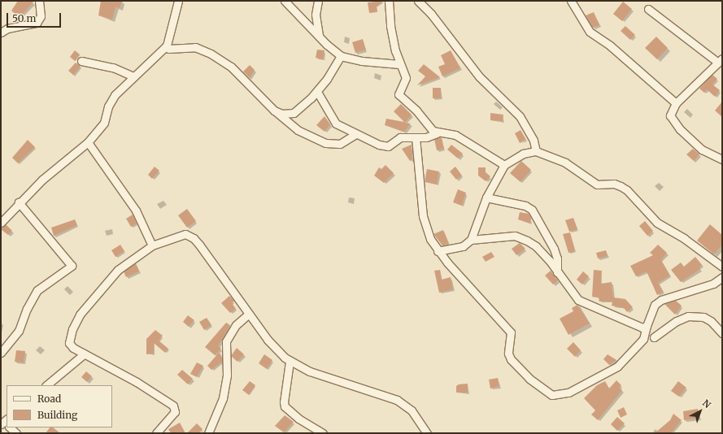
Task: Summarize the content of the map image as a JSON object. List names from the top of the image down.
{
  "legend": ["Road", "Building"],
  "scale_bar": "50 m",
  "north": "top right"
}
